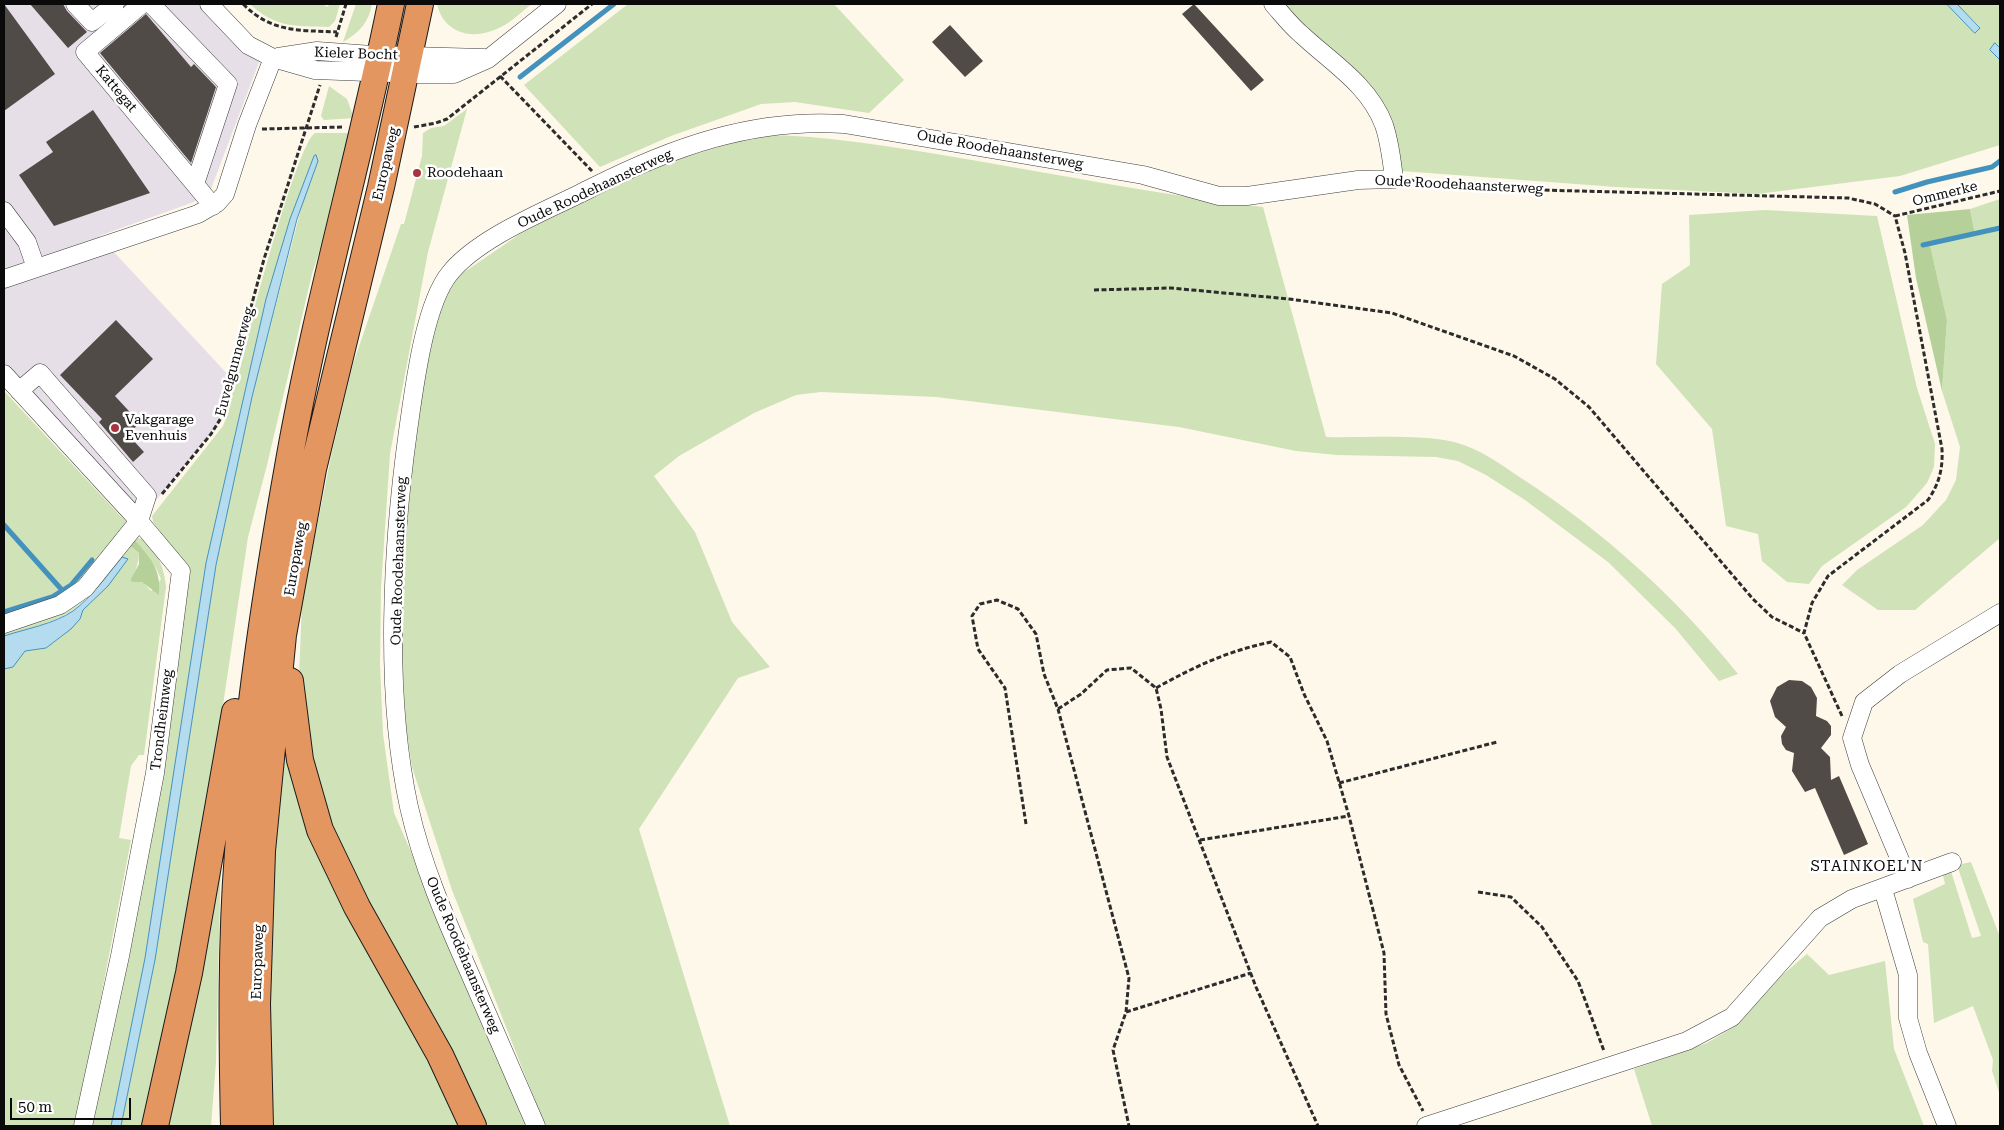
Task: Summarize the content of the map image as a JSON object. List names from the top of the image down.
{
  "streets": {
    "highway": ["Europaweg"],
    "street": [
      "Kieler Bocht",
      "Kattegat",
      "Oude Roodehaansterweg",
      "Trondheimweg"
    ],
    "path": ["Ommerke", "Euvelgunnerweg"]
  },
  "crossings": [
    ["Kieler Bocht", "Europaweg"],
    ["Oude Roodehaansterweg", "Ommerke"],
    ["Euvelgunnerweg", "Trondheimweg"]
  ],
  "districts": ["STAINKOEL'N"],
  "places": ["Roodehaan", "Vakgarage Evenhuis"],
  "scale_bar": "50 m"
}
